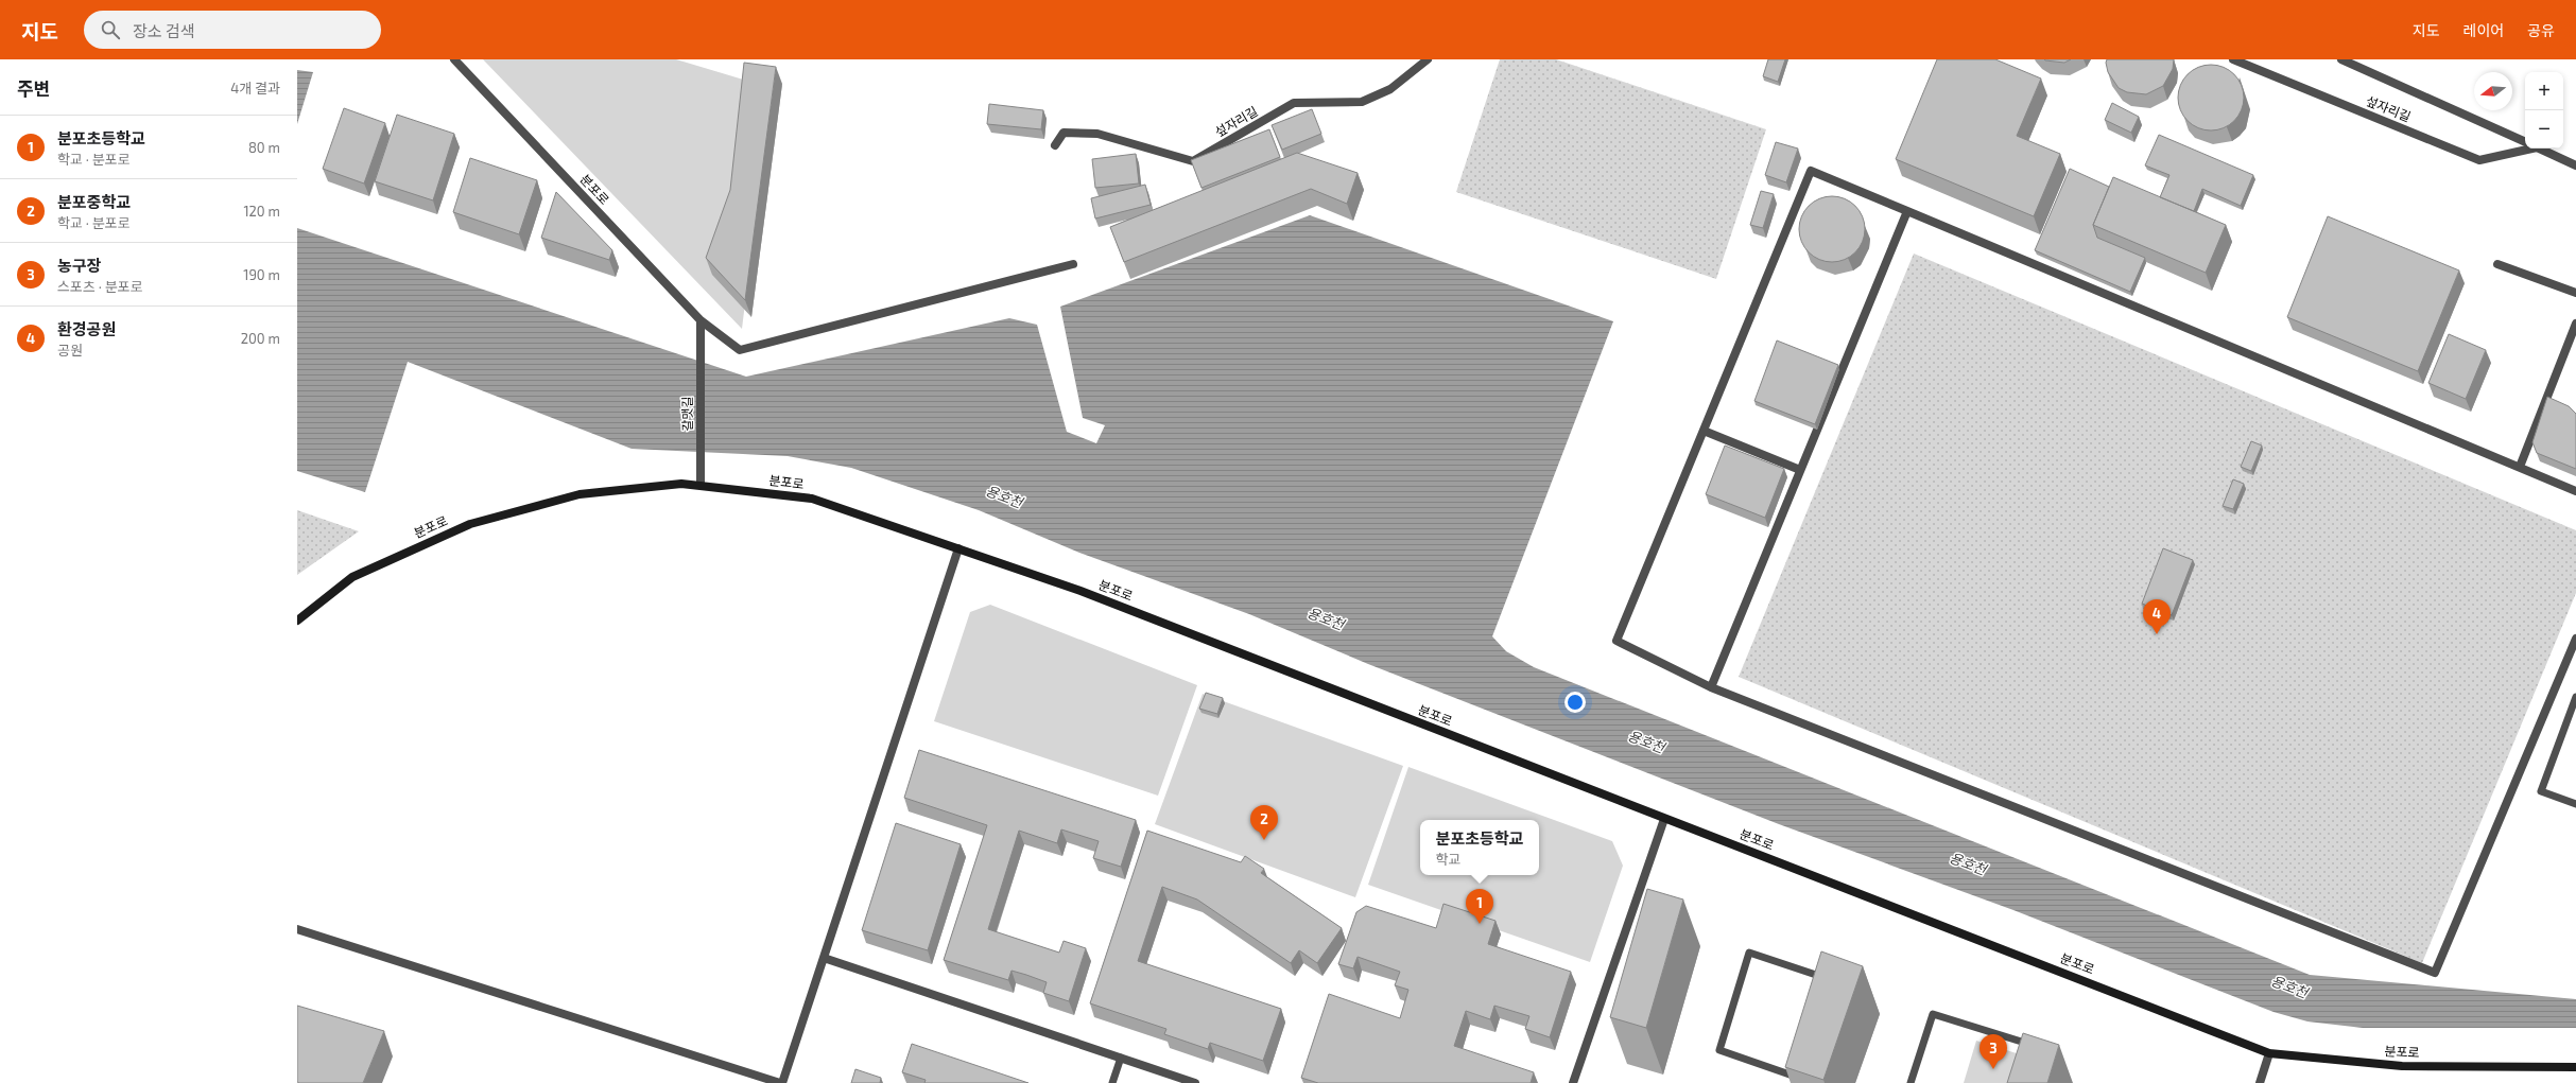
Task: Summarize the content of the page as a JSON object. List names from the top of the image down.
{
  "streets": {
    "main road": ["분포로"],
    "street": ["섶자리길", "갈맷길"]
  },
  "crossings": [
    ["분포로", "갈맷길"]
  ],
  "water": ["용호천"],
  "north": "left",
  "page": {
    "header": "지도",
    "search": "장소 검색",
    "nav": ["지도", "레이어", "공유"],
    "heading": ["주변", "4개 결과"],
    "map_buttons": ["+", "−"],
    "list": [
      {
        "mark": "1",
        "name": "분포초등학교",
        "note": "학교 · 분포로",
        "value": "80 m"
      },
      {
        "mark": "2",
        "name": "분포중학교",
        "note": "학교 · 분포로",
        "value": "120 m"
      },
      {
        "mark": "3",
        "name": "농구장",
        "note": "스포츠 · 분포로",
        "value": "190 m"
      },
      {
        "mark": "4",
        "name": "환경공원",
        "note": "공원",
        "value": "200 m"
      }
    ],
    "pins": [
      "4",
      "2",
      "1",
      "3"
    ],
    "popup": ["분포초등학교", "학교"]
  }
}
